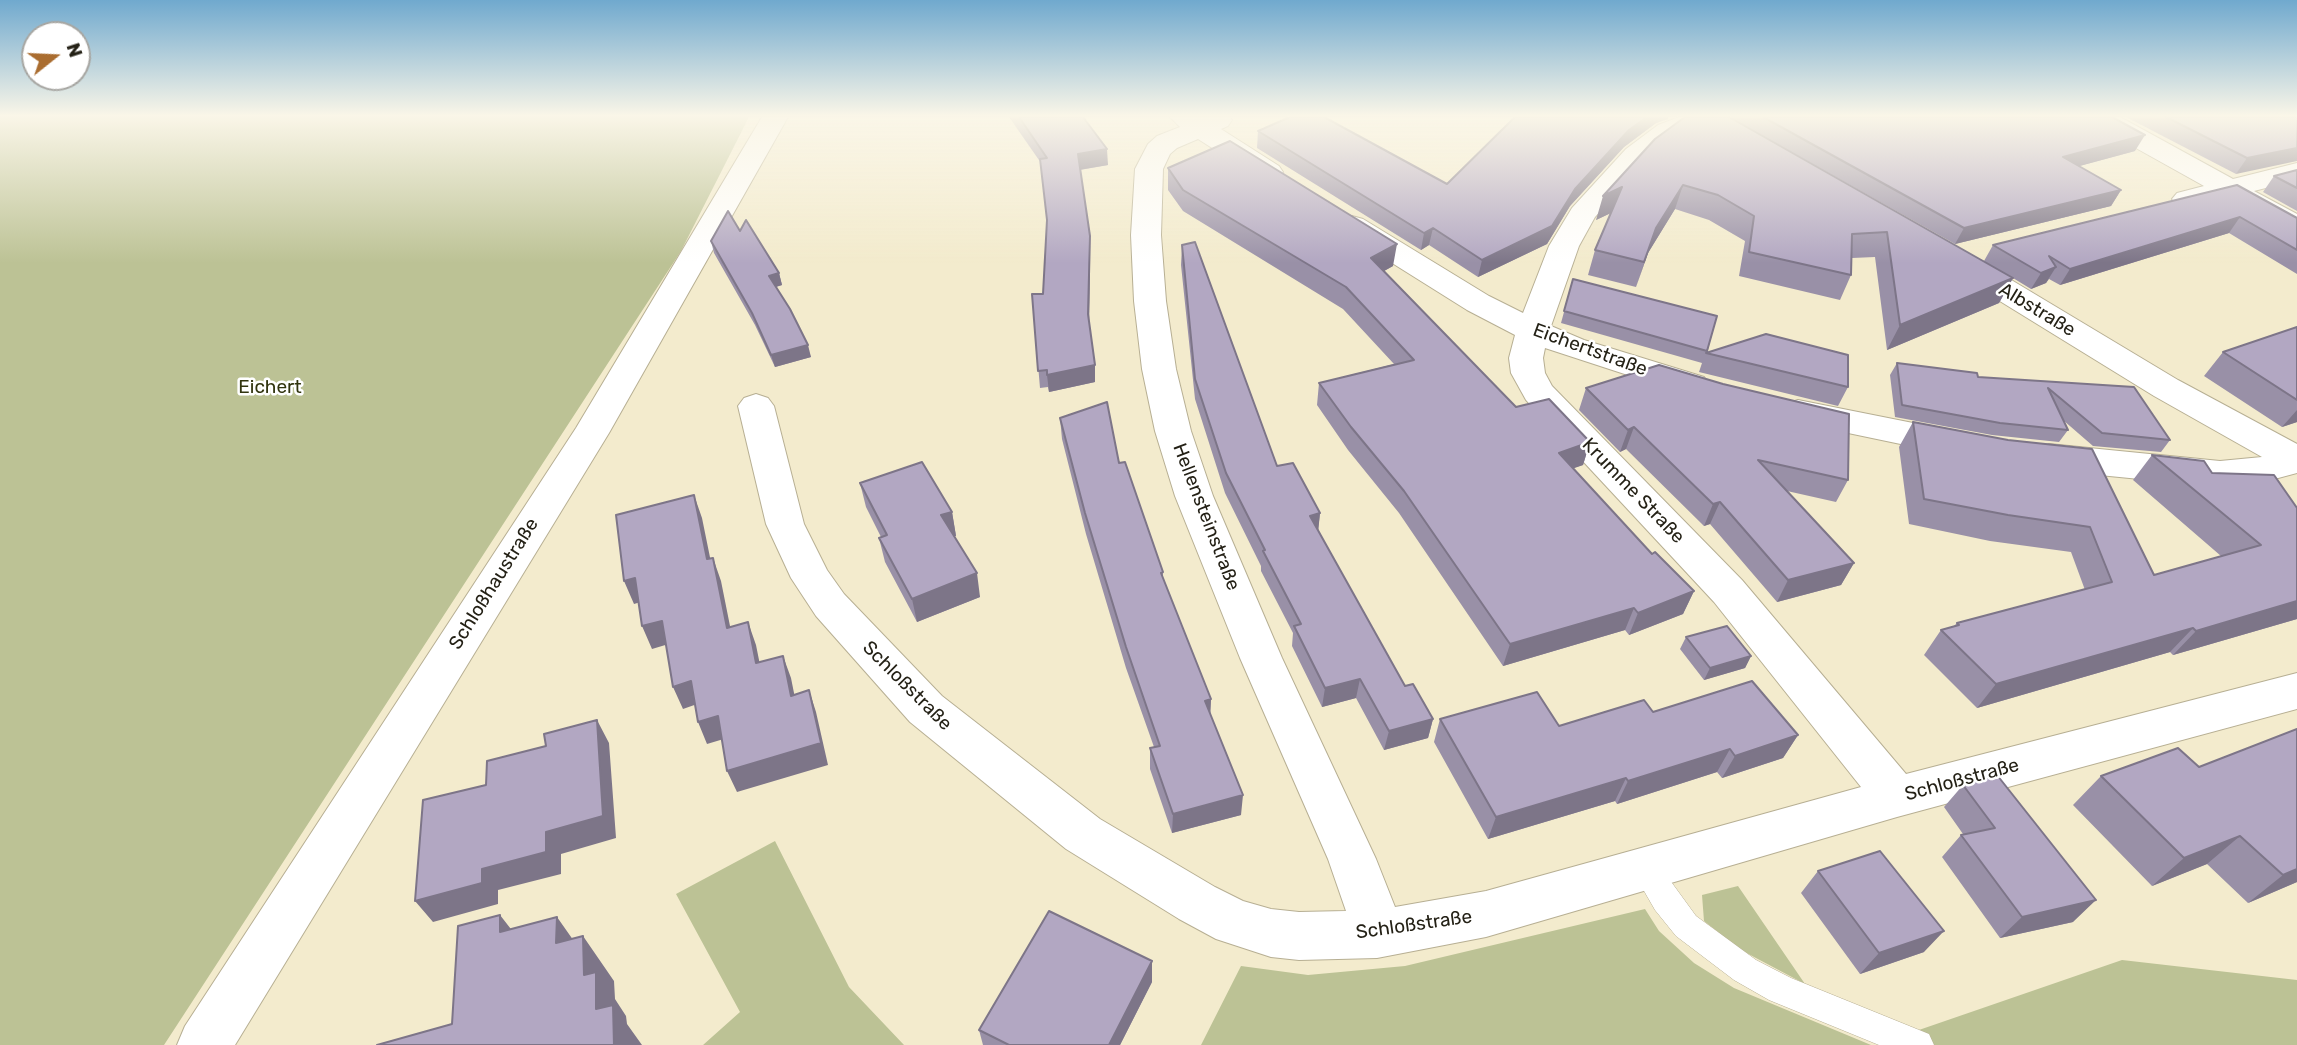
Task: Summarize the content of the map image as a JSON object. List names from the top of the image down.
{
  "streets": {
    "street": [
      "Albstraße",
      "Eichertstraße",
      "Krumme Straße",
      "Hellensteinstraße",
      "Schloßhaustraße",
      "Schloßstraße"
    ]
  },
  "crossings": [
    ["Eichertstraße", "Krumme Straße"],
    ["Krumme Straße", "Schloßstraße"],
    ["Hellensteinstraße", "Schloßstraße"]
  ],
  "parks": ["Eichert"],
  "north": "right"
}
